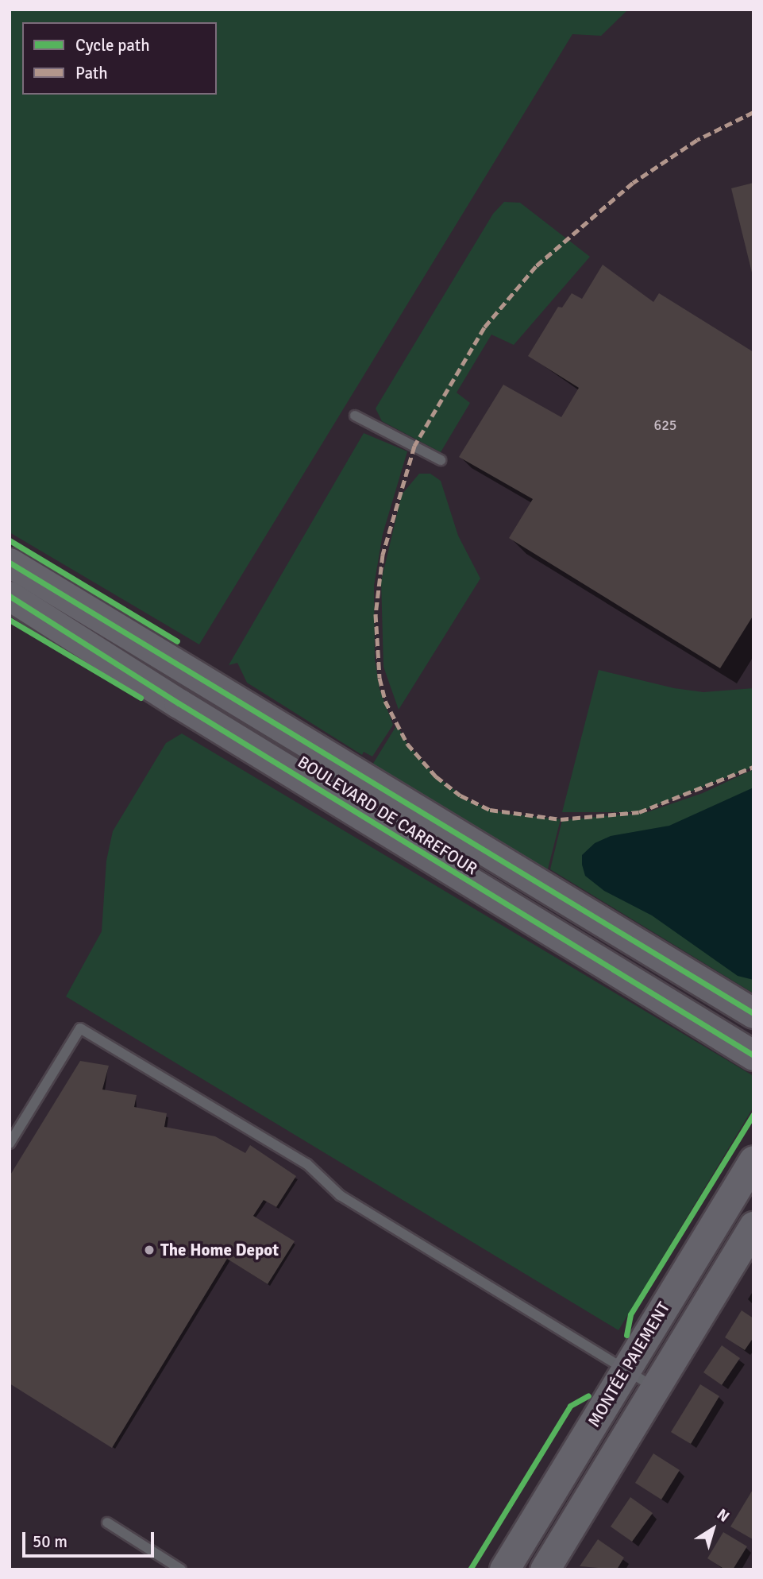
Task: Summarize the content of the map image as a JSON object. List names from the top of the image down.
{
  "streets": {
    "street": ["BOULEVARD DE CARREFOUR", "MONTÉE PAIEMENT"]
  },
  "places": ["The Home Depot"],
  "house_numbers": ["625"],
  "legend": ["Cycle path", "Path"],
  "scale_bar": "50 m",
  "north": "top right"
}
